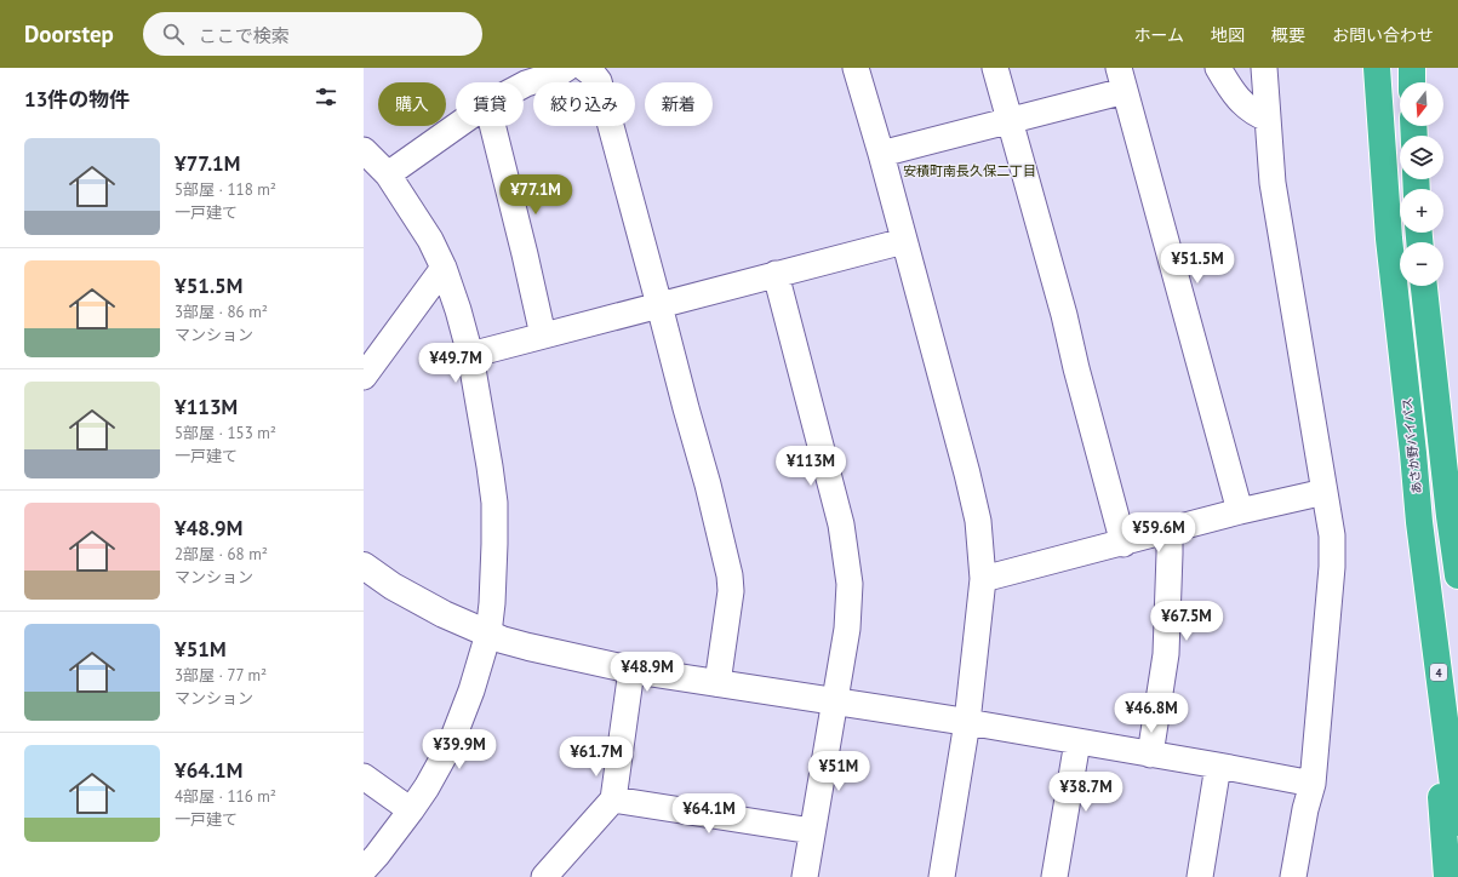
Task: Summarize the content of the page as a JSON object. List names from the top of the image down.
{
  "streets": {
    "highway": ["あさか野バイパス", "4"]
  },
  "districts": ["安積町南長久保二丁目"],
  "north": "bottom",
  "page": {
    "header": "Doorstep",
    "search": "ここで検索",
    "nav": [
      "ホーム",
      "地図",
      "概要",
      "お問い合わせ"
    ],
    "heading": "13件の物件",
    "map_buttons": ["+", "−"],
    "chip": [
      "購入",
      "賃貸",
      "絞り込み",
      "新着"
    ],
    "list": [
      {
        "name": "¥77.1M",
        "note": "5部屋 · 118 m² · 一戸建て"
      },
      {
        "name": "¥51.5M",
        "note": "3部屋 · 86 m² · マンション"
      },
      {
        "name": "¥113M",
        "note": "5部屋 · 153 m² · 一戸建て"
      },
      {
        "name": "¥48.9M",
        "note": "2部屋 · 68 m² · マンション"
      },
      {
        "name": "¥51M",
        "note": "3部屋 · 77 m² · マンション"
      },
      {
        "name": "¥64.1M",
        "note": "4部屋 · 116 m² · 一戸建て"
      }
    ],
    "price": [
      "¥77.1M",
      "¥51.5M",
      "¥49.7M",
      "¥113M",
      "¥59.6M",
      "¥67.5M",
      "¥48.9M",
      "¥46.8M",
      "¥39.9M",
      "¥61.7M",
      "¥51M",
      "¥38.7M",
      "¥64.1M"
    ]
  }
}
